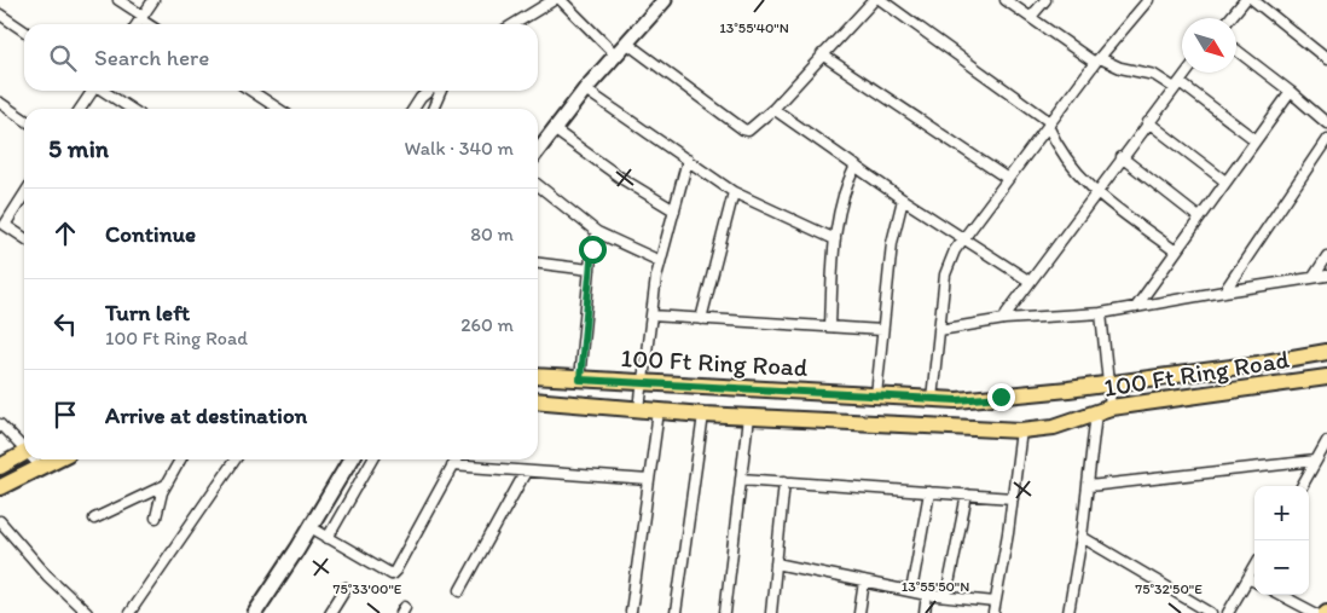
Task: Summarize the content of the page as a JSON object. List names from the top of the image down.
{
  "streets": {
    "main road": ["100 Ft Ring Road"]
  },
  "north": "bottom right",
  "page": {
    "search": "Search here",
    "heading": ["5 min", "Walk · 340 m"],
    "list": [
      ["Continue", "80 m"],
      ["Turn left", "100 Ft Ring Road", "260 m"],
      "Arrive at destination"
    ],
    "map_buttons": ["+", "−"]
  },
  "coordinates": [
    "13°55'40\"N",
    "13°55'50\"N",
    "75°33'00\"E",
    "75°32'50\"E"
  ]
}
